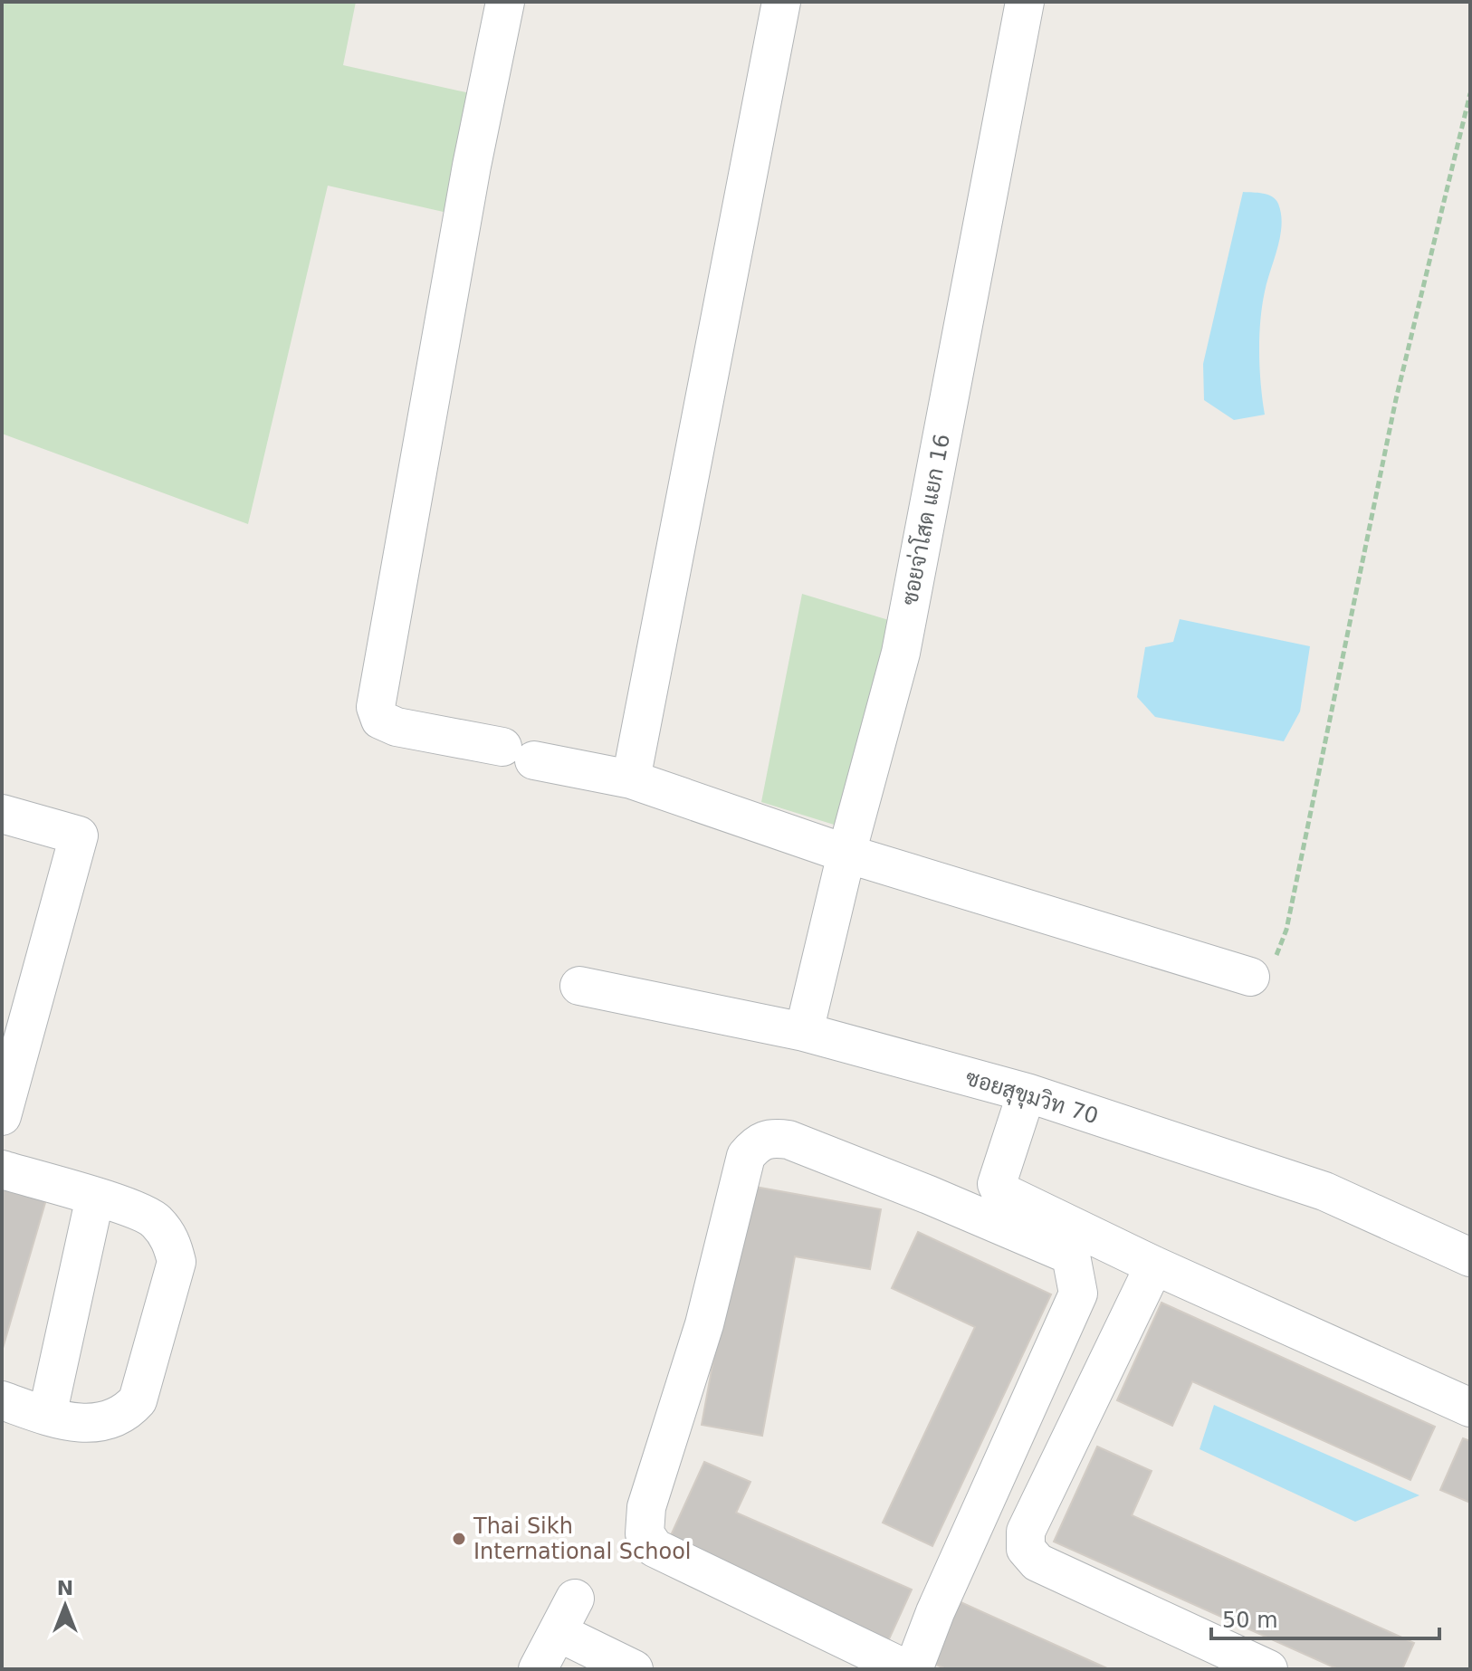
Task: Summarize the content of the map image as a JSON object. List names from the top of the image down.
{
  "streets": {
    "street": ["ซอยจ่าโสด แยก 16", "ซอยสุขุมวิท 70"]
  },
  "crossings": [
    ["ซอยจ่าโสด แยก 16", "ซอยสุขุมวิท 70"]
  ],
  "places": ["Thai Sikh International School"],
  "scale_bar": "50 m",
  "north": "top"
}
